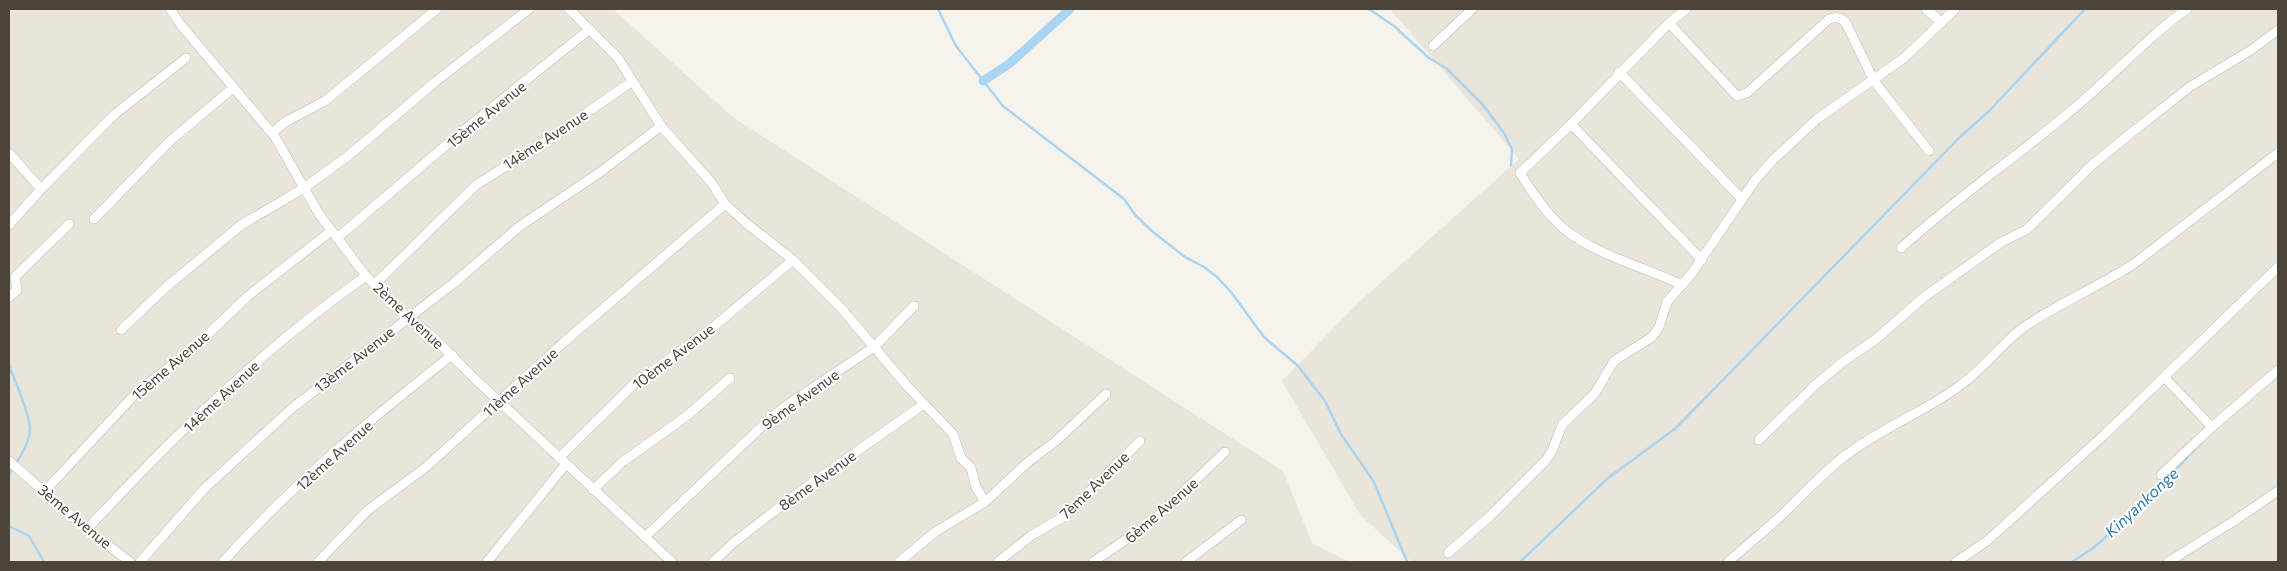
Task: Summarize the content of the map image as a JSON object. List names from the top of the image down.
{
  "streets": {
    "street": [
      "15ème Avenue",
      "14ème Avenue",
      "2ème Avenue",
      "10ème Avenue",
      "13ème Avenue",
      "11ème Avenue",
      "9ème Avenue",
      "12ème Avenue",
      "8ème Avenue",
      "7ème Avenue",
      "6ème Avenue",
      "3ème Avenue"
    ]
  },
  "crossings": [
    ["15ème Avenue", "2ème Avenue"],
    ["15ème Avenue", "3ème Avenue"],
    ["14ème Avenue", "2ème Avenue"],
    ["14ème Avenue", "3ème Avenue"],
    ["2ème Avenue", "10ème Avenue"],
    ["2ème Avenue", "13ème Avenue"],
    ["2ème Avenue", "11ème Avenue"],
    ["2ème Avenue", "9ème Avenue"],
    ["2ème Avenue", "12ème Avenue"]
  ],
  "water": ["Kinyankonge"]
}
